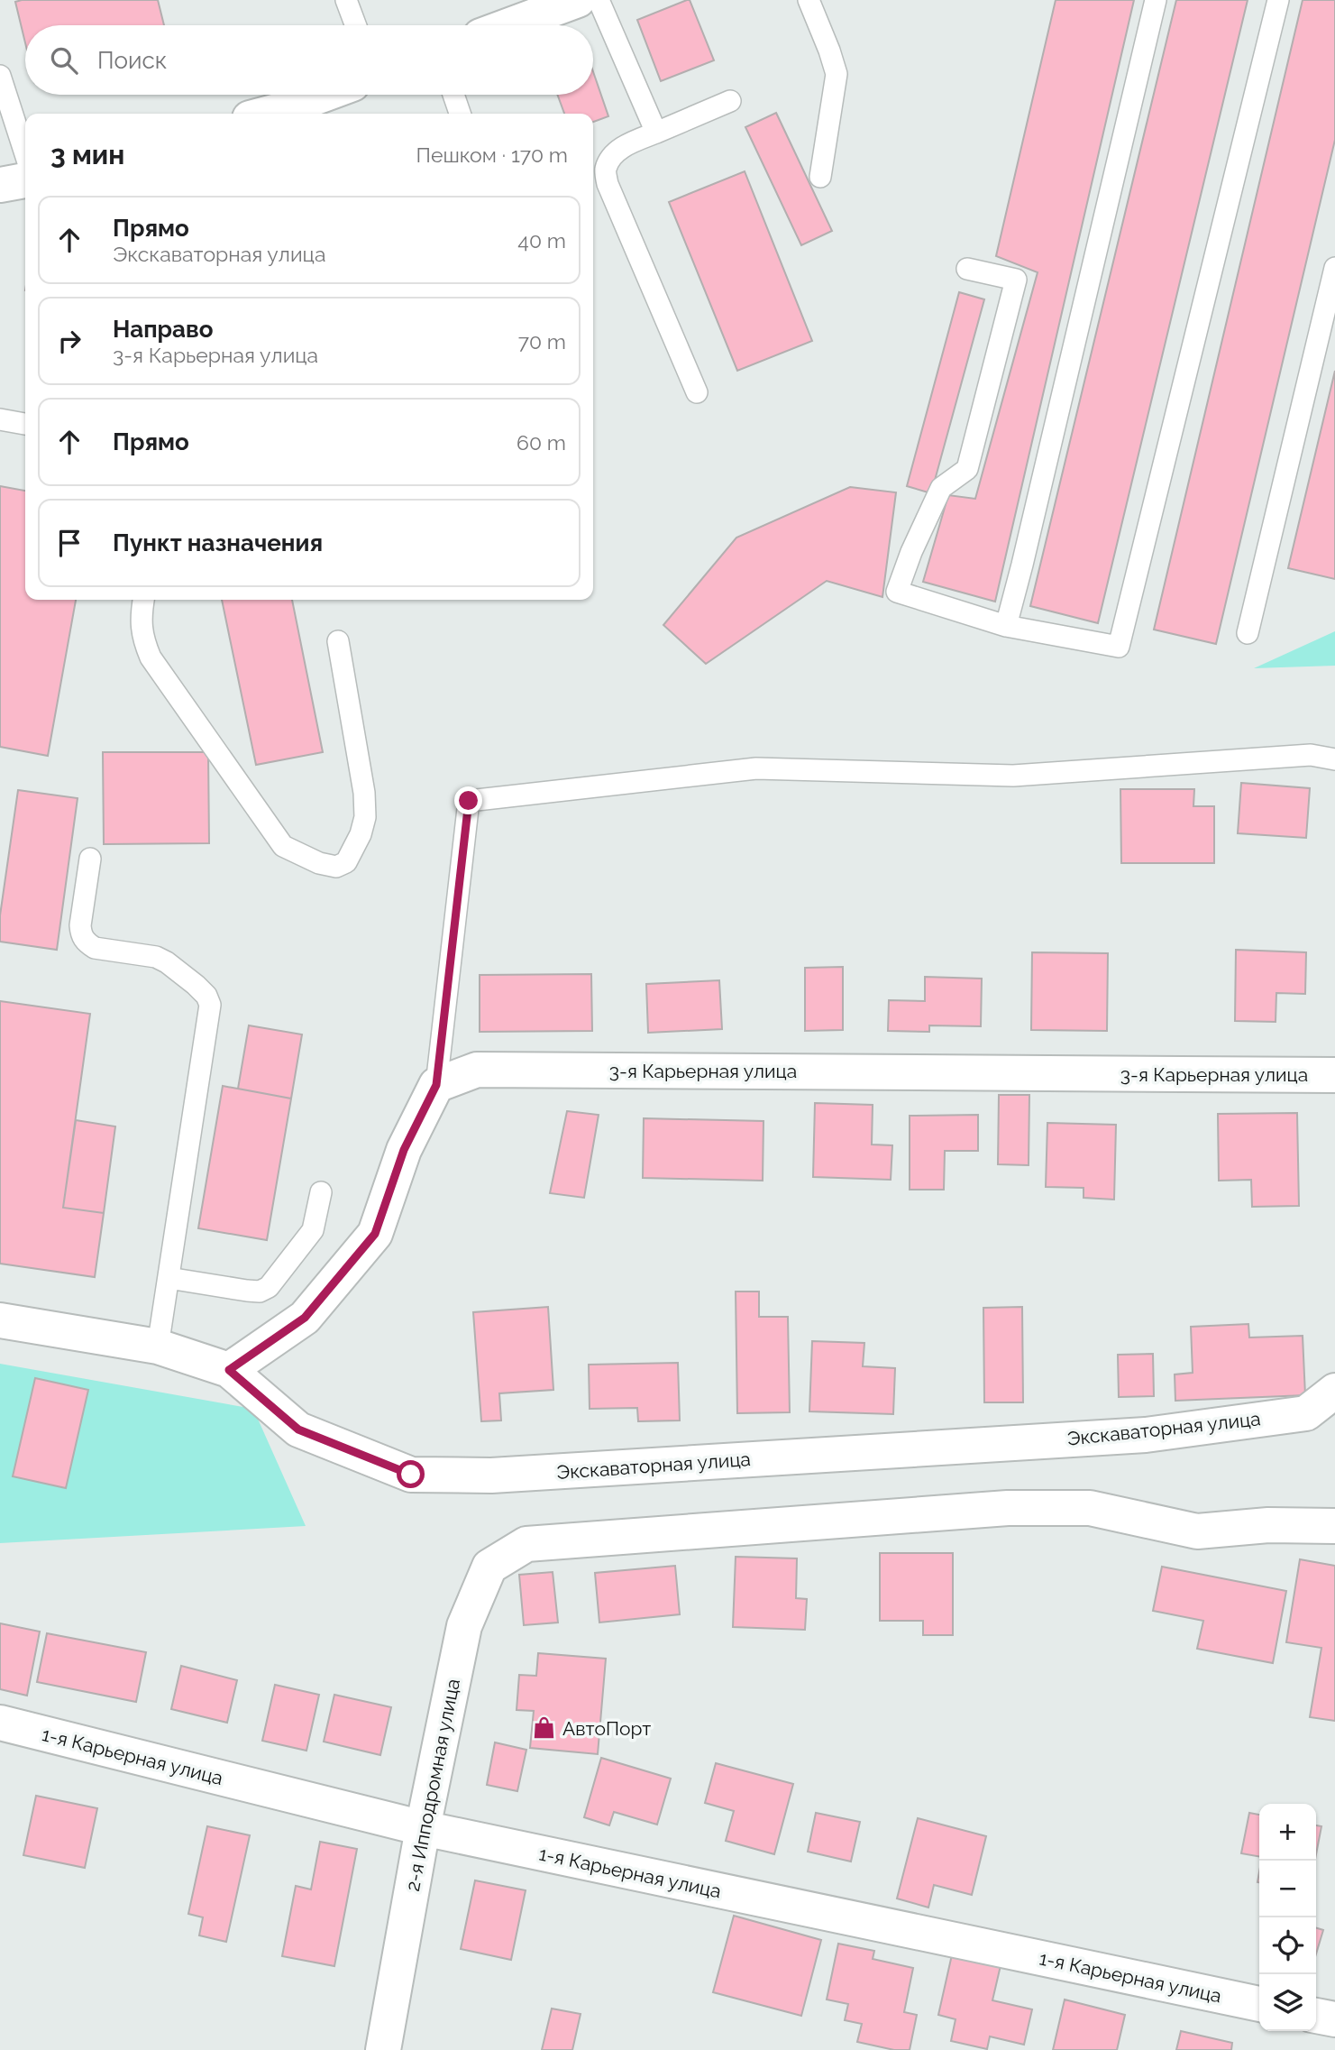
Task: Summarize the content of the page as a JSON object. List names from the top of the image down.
{
  "streets": {
    "street": [
      "3-я Карьерная улица",
      "Экскаваторная улица",
      "1-я Карьерная улица",
      "2-я Ипподромная улица"
    ]
  },
  "crossings": [
    ["1-я Карьерная улица", "2-я Ипподромная улица"]
  ],
  "places": {
    "shop": ["АвтоПорт"]
  },
  "page": {
    "search": "Поиск",
    "heading": ["3 мин", "Пешком · 170 m"],
    "list": [
      ["Прямо", "Экскаваторная улица", "40 m"],
      ["Направо", "3-я Карьерная улица", "70 m"],
      ["Прямо", "60 m"],
      "Пункт назначения"
    ],
    "map_buttons": ["+", "−"]
  }
}
